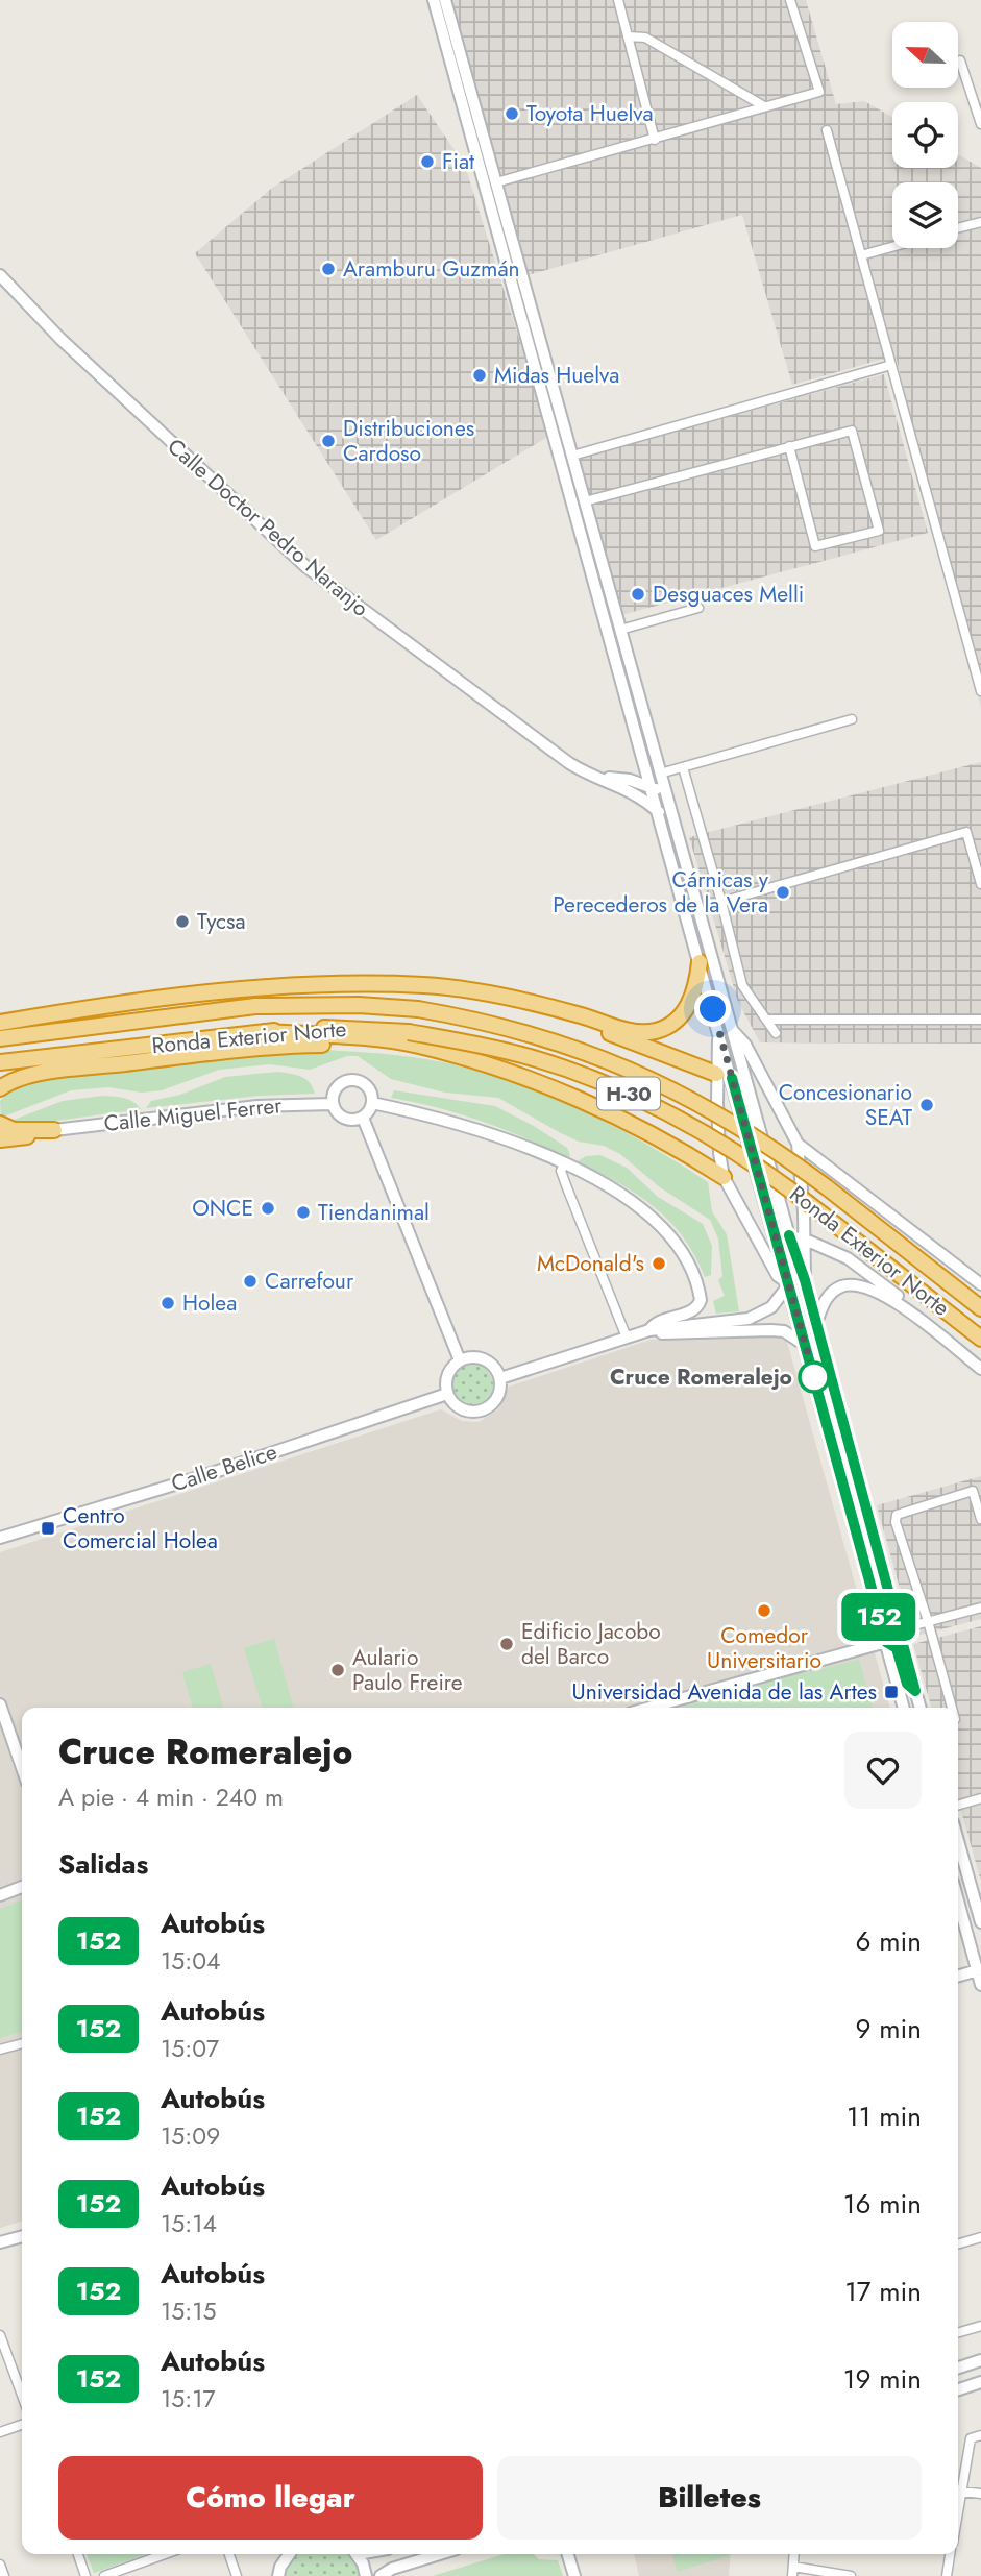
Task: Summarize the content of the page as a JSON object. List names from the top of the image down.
{
  "streets": {
    "highway": ["Ronda Exterior Norte", "H-30"],
    "main road": ["Calle Doctor Pedro Naranjo", "Calle Miguel Ferrer", "Calle Belice"]
  },
  "places": {
    "other": [
      "Toyota Huelva",
      "Fiat",
      "Aramburu Guzmán",
      "Midas Huelva",
      "Distribuciones Cardoso",
      "Desguaces Melli",
      "Cárnicas y Perecederos de la Vera",
      "Tycsa",
      "Concesionario SEAT",
      "ONCE",
      "Tiendanimal",
      "McDonald's",
      "Carrefour",
      "Holea",
      "Cruce Romeralejo",
      "Comedor Universitario",
      "Edificio Jacobo del Barco",
      "Aulario Paulo Freire"
    ],
    "transit": ["Centro Comercial Holea", "Universidad Avenida de las Artes"]
  },
  "lines": ["bus line 152"],
  "north": "left",
  "page": {
    "on_map": "152",
    "heading": [
      ["Cruce Romeralejo", "A pie · 4 min · 240 m"],
      "Salidas"
    ],
    "list": [
      {
        "mark": "152",
        "name": "Autobús",
        "note": "15:04",
        "value": "6 min"
      },
      {
        "mark": "152",
        "name": "Autobús",
        "note": "15:07",
        "value": "9 min"
      },
      {
        "mark": "152",
        "name": "Autobús",
        "note": "15:09",
        "value": "11 min"
      },
      {
        "mark": "152",
        "name": "Autobús",
        "note": "15:14",
        "value": "16 min"
      },
      {
        "mark": "152",
        "name": "Autobús",
        "note": "15:15",
        "value": "17 min"
      },
      {
        "mark": "152",
        "name": "Autobús",
        "note": "15:17",
        "value": "19 min"
      }
    ],
    "buttons": ["Cómo llegar", "Billetes"]
  }
}
